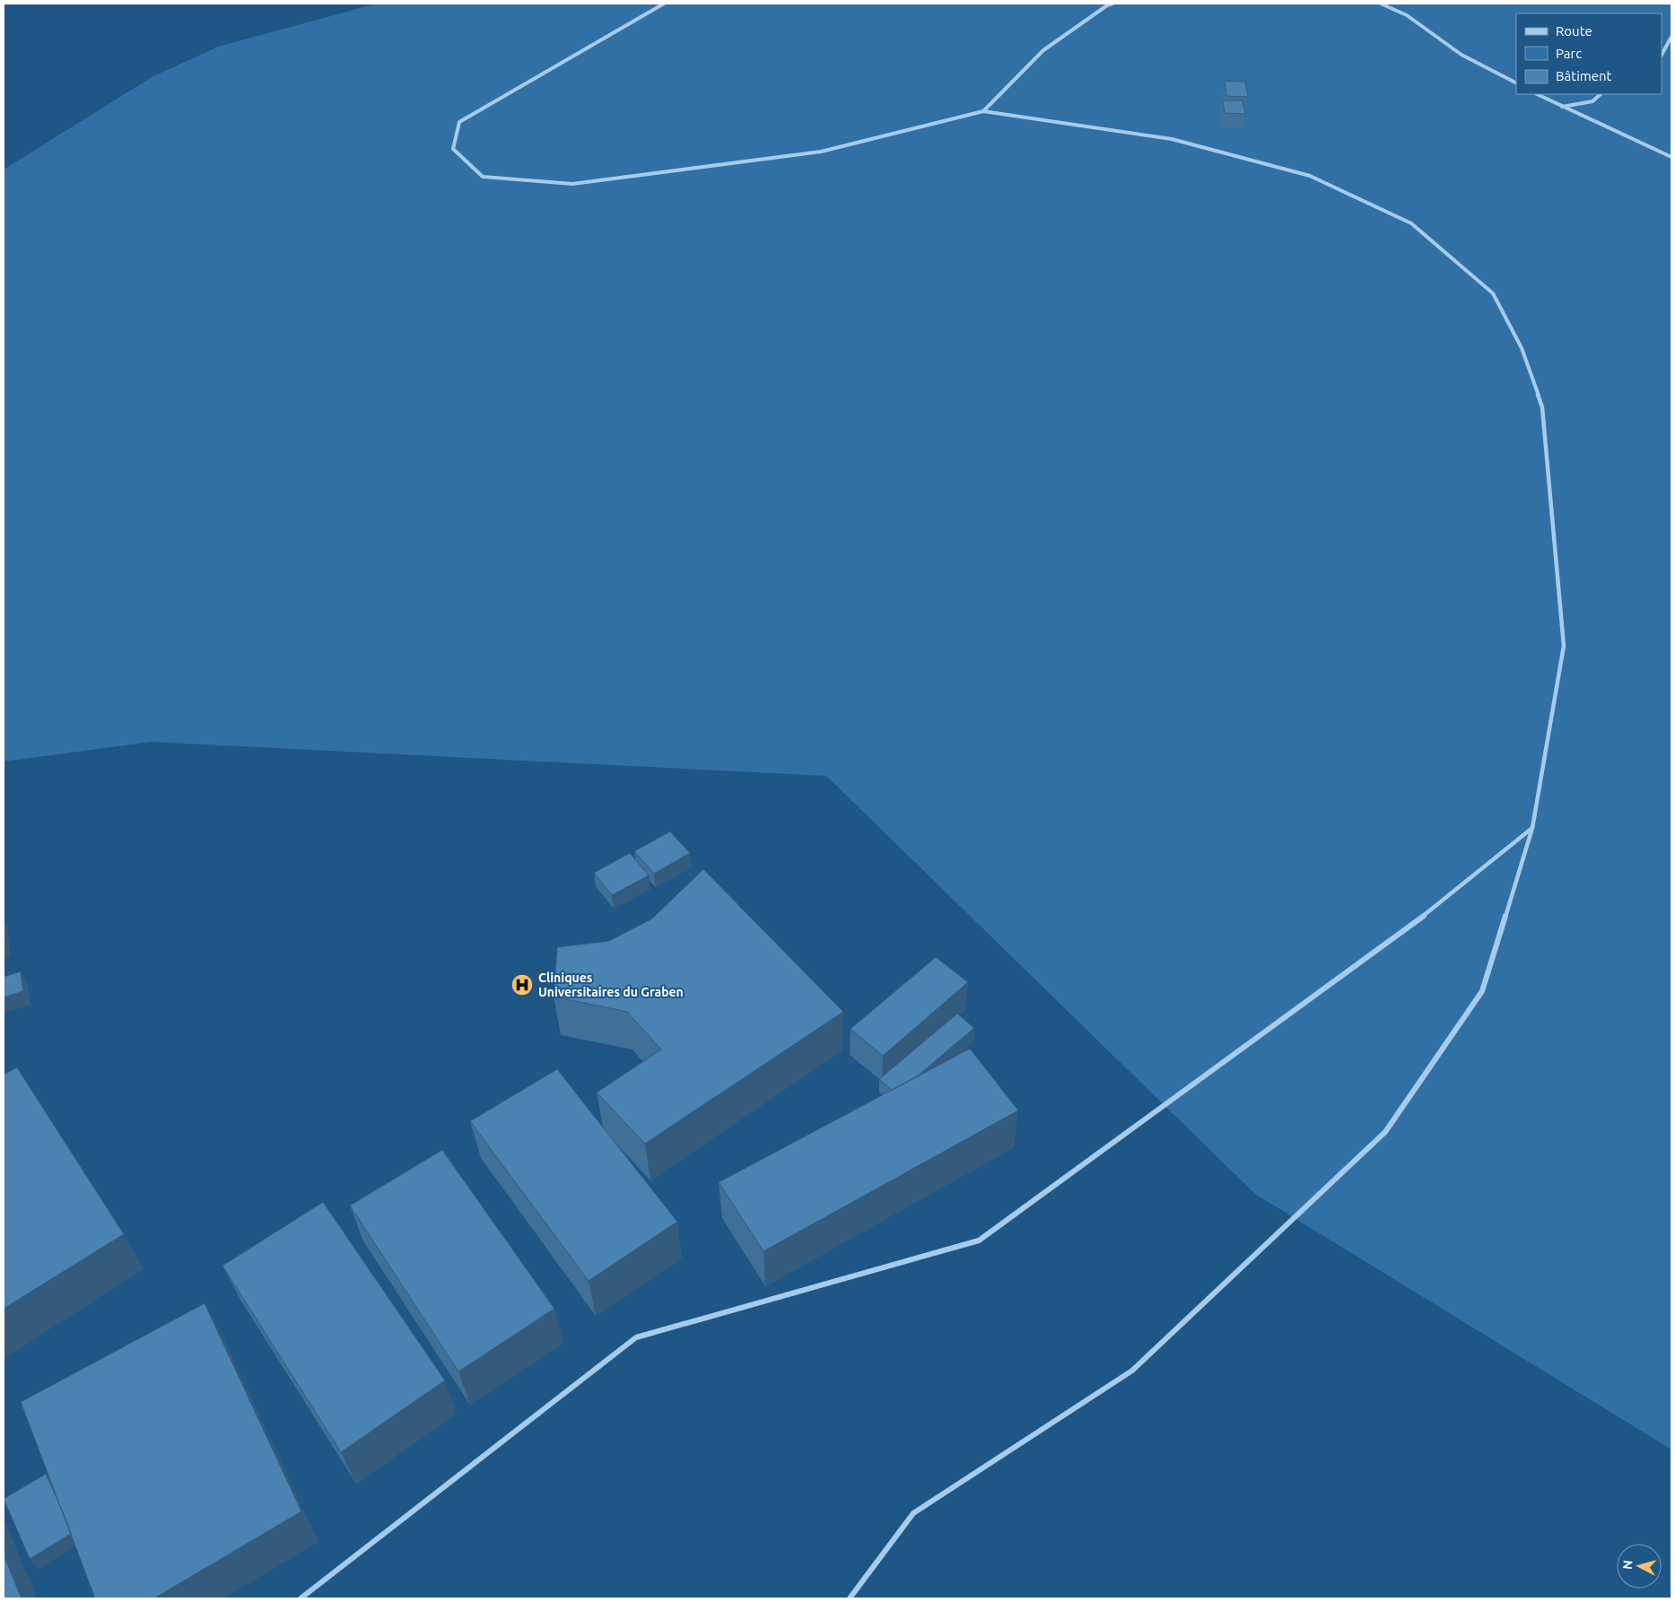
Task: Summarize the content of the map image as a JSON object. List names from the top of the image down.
{
  "places": {
    "hospital": ["Cliniques Universitaires du Graben"]
  },
  "legend": ["Route", "Parc", "Bâtiment"],
  "north": "left"
}
